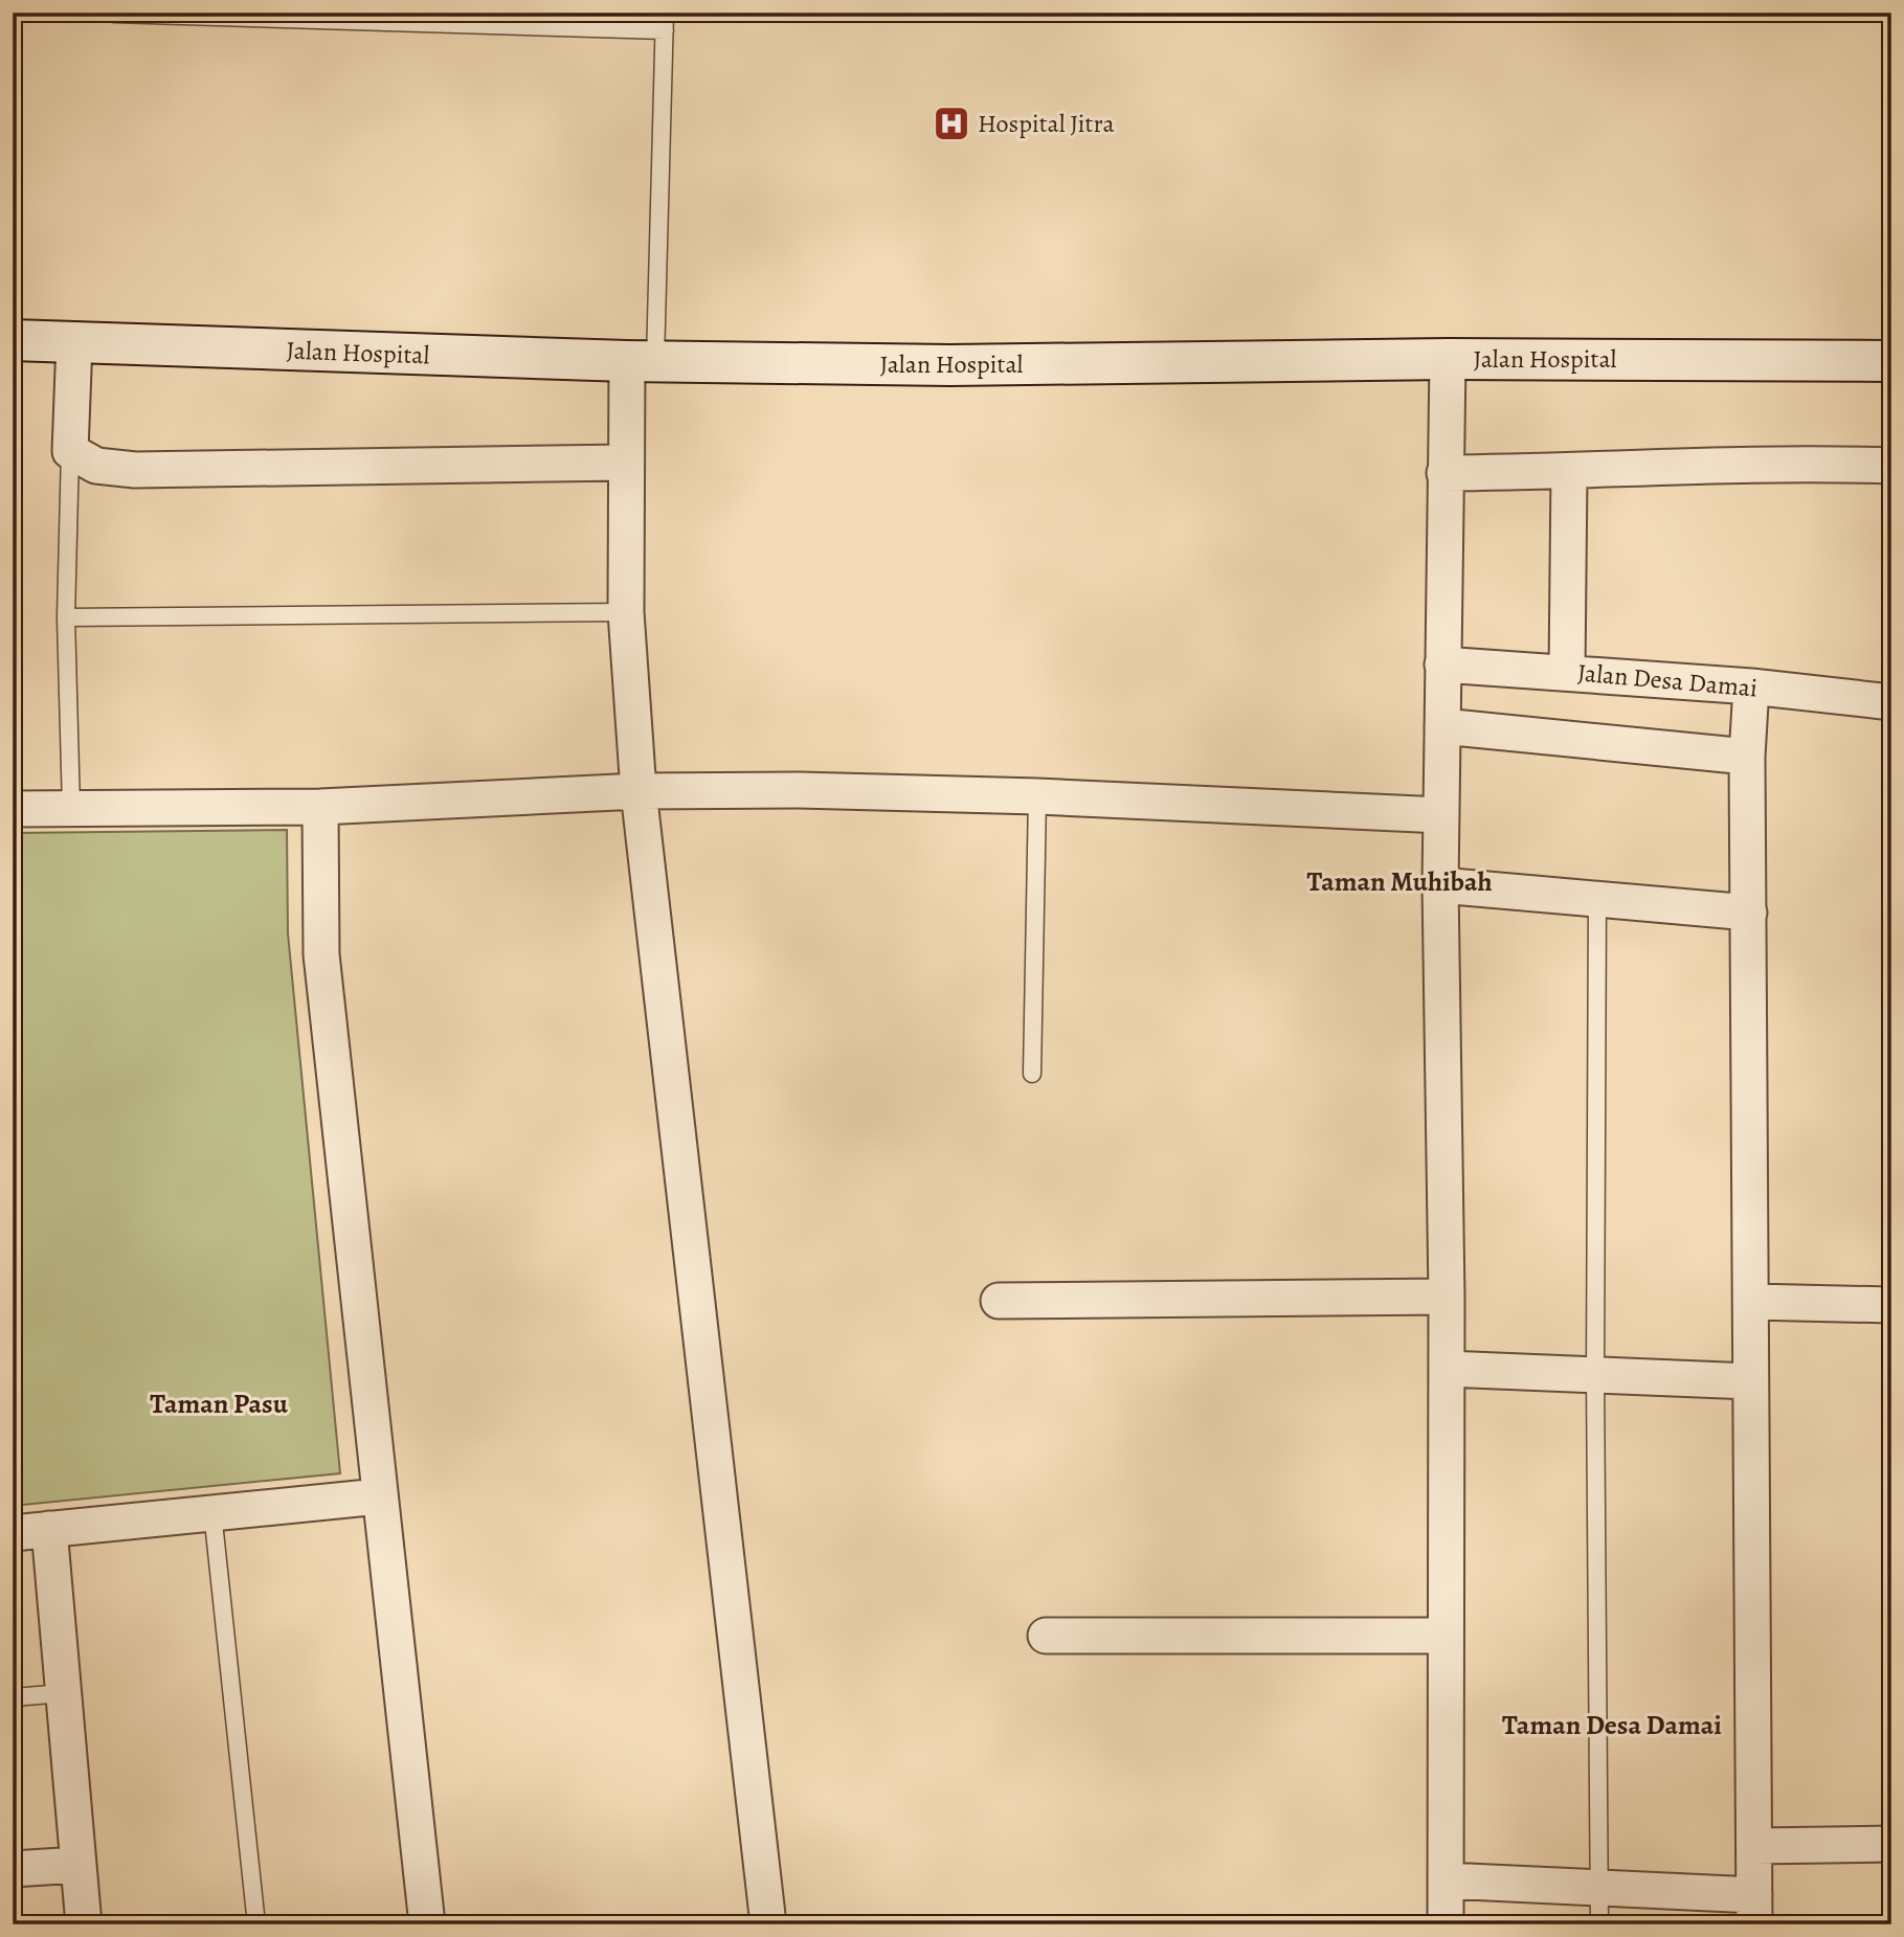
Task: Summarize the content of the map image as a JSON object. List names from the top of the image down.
{
  "streets": {
    "street": ["Jalan Hospital", "Jalan Desa Damai"]
  },
  "districts": ["Taman Muhibah", "Taman Pasu", "Taman Desa Damai"],
  "places": {
    "hospital": ["Hospital Jitra"]
  }
}
